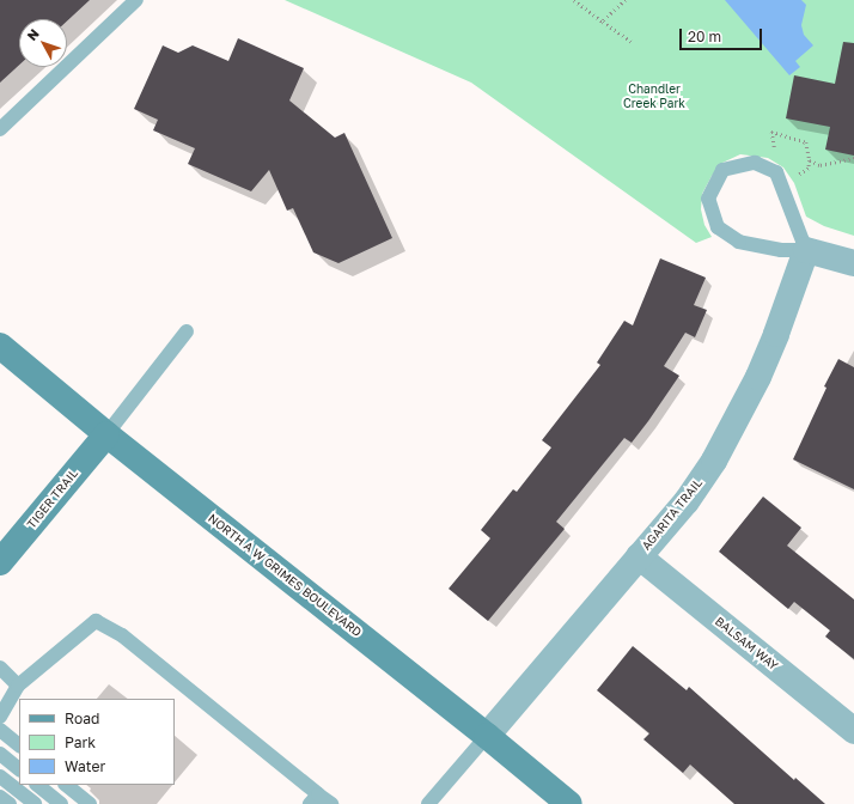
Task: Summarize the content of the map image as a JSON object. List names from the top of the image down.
{
  "streets": {
    "main road": ["TIGER TRAIL", "NORTH A W GRIMES BOULEVARD"],
    "street": ["AGARITA TRAIL", "BALSAM WAY"]
  },
  "crossings": [
    ["TIGER TRAIL", "NORTH A W GRIMES BOULEVARD"],
    ["AGARITA TRAIL", "NORTH A W GRIMES BOULEVARD"],
    ["AGARITA TRAIL", "BALSAM WAY"]
  ],
  "parks": ["Chandler Creek Park"],
  "legend": ["Road", "Park", "Water"],
  "scale_bar": "20 m",
  "north": "top left"
}
